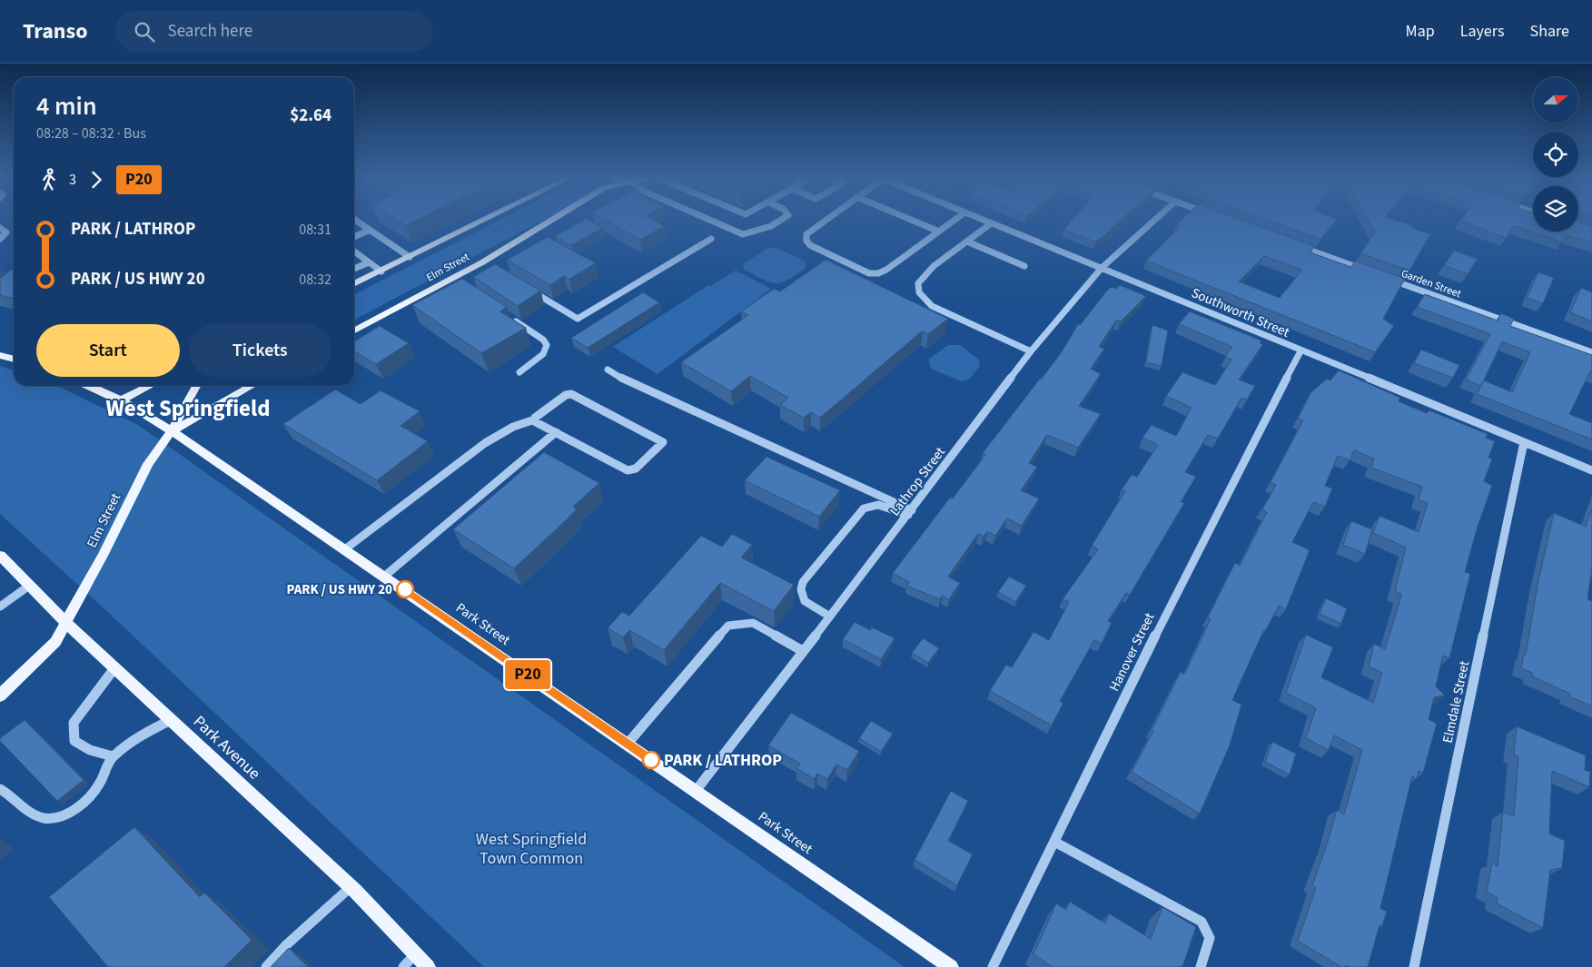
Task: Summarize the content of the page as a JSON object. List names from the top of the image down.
{
  "streets": {
    "main road": ["Elm Street", "Park Street", "Park Avenue"],
    "street": [
      "Garden Street",
      "Southworth Street",
      "Lathrop Street",
      "Hanover Street",
      "Elmdale Street"
    ]
  },
  "crossings": [
    ["Elm Street", "Park Street"],
    ["Elm Street", "Park Avenue"],
    ["Southworth Street", "Lathrop Street"],
    ["Southworth Street", "Hanover Street"],
    ["Southworth Street", "Elmdale Street"],
    ["Lathrop Street", "Park Street"]
  ],
  "districts": ["West Springfield"],
  "parks": ["West Springfield Town Common"],
  "places": ["PARK / US HWY 20", "PARK / LATHROP"],
  "lines": ["bus line P20"],
  "north": "right",
  "page": {
    "header": "Transo",
    "search": "Search here",
    "nav": ["Map", "Layers", "Share"],
    "on_map": "P20",
    "heading": ["4 min", "08:28 – 08:32 · Bus", "$2.64"],
    "legs": ["3", "P20"],
    "list": [
      {
        "name": "PARK / LATHROP",
        "value": "08:31"
      },
      {
        "name": "PARK / US HWY 20",
        "value": "08:32"
      }
    ],
    "buttons": ["Start", "Tickets"]
  }
}
